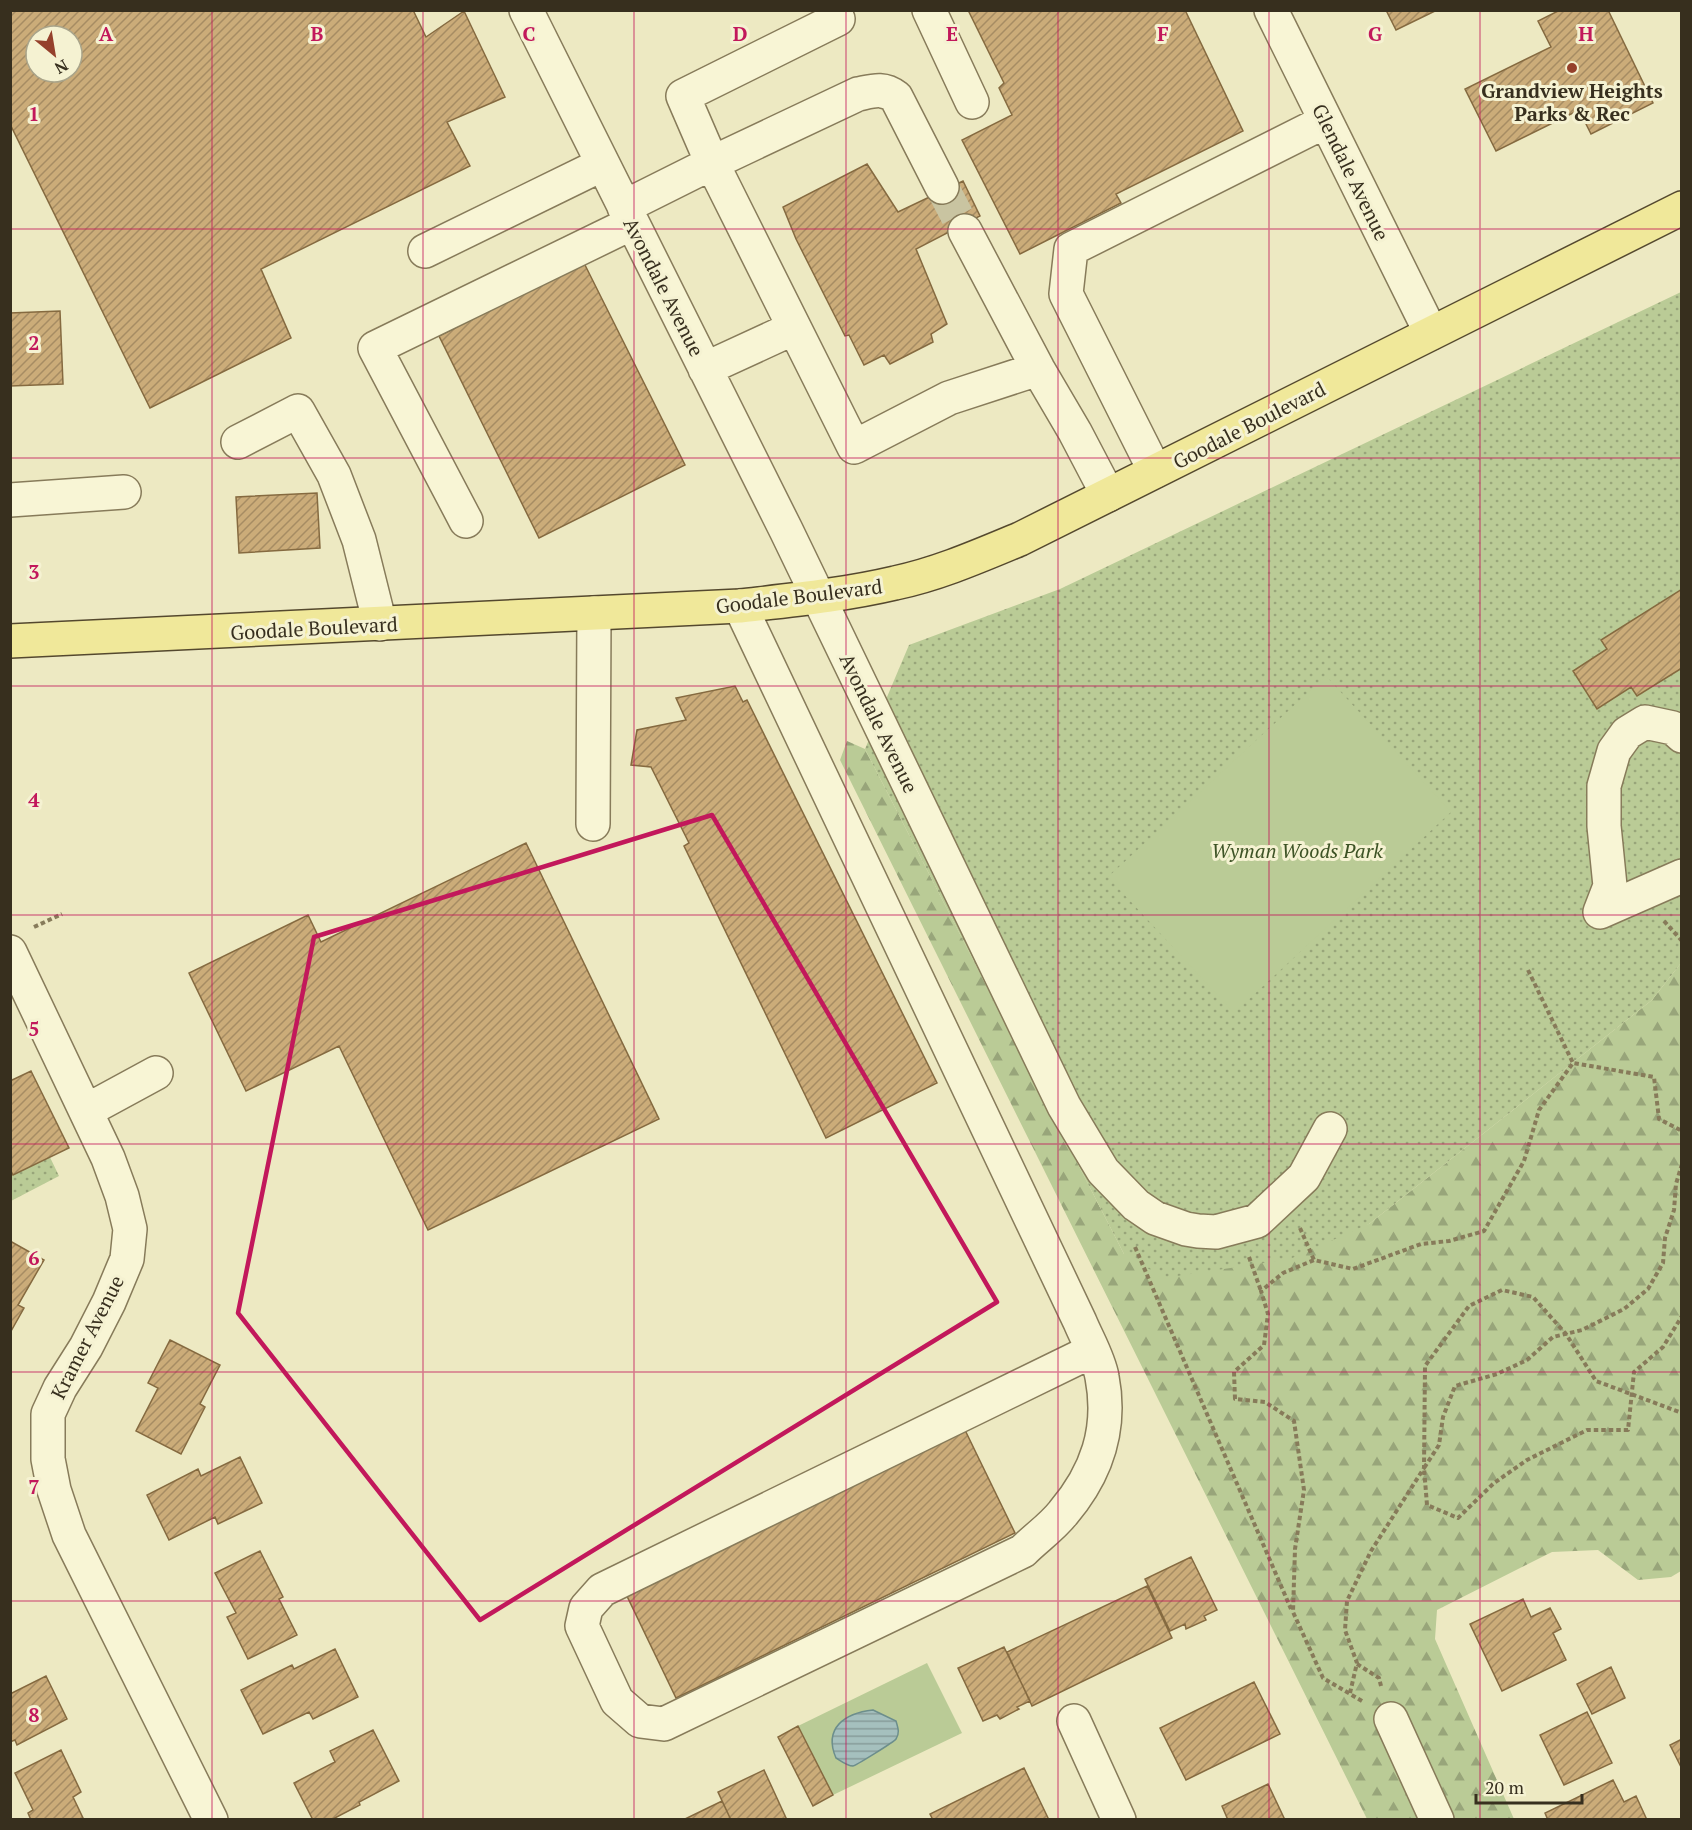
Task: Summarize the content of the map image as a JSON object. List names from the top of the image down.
{
  "streets": {
    "main road": ["Goodale Boulevard"],
    "street": ["Glendale Avenue", "Avondale Avenue", "Kramer Avenue"]
  },
  "crossings": [
    ["Glendale Avenue", "Goodale Boulevard"],
    ["Avondale Avenue", "Goodale Boulevard"]
  ],
  "parks": ["Wyman Woods Park"],
  "places": ["Grandview Heights Parks & Rec"],
  "scale_bar": "20 m",
  "north": "bottom right",
  "grid": {
    "columns": [
      "A",
      "B",
      "C",
      "D",
      "E",
      "F",
      "G",
      "H"
    ],
    "rows": [
      "1",
      "2",
      "3",
      "4",
      "5",
      "6",
      "7",
      "8"
    ]
  }
}
